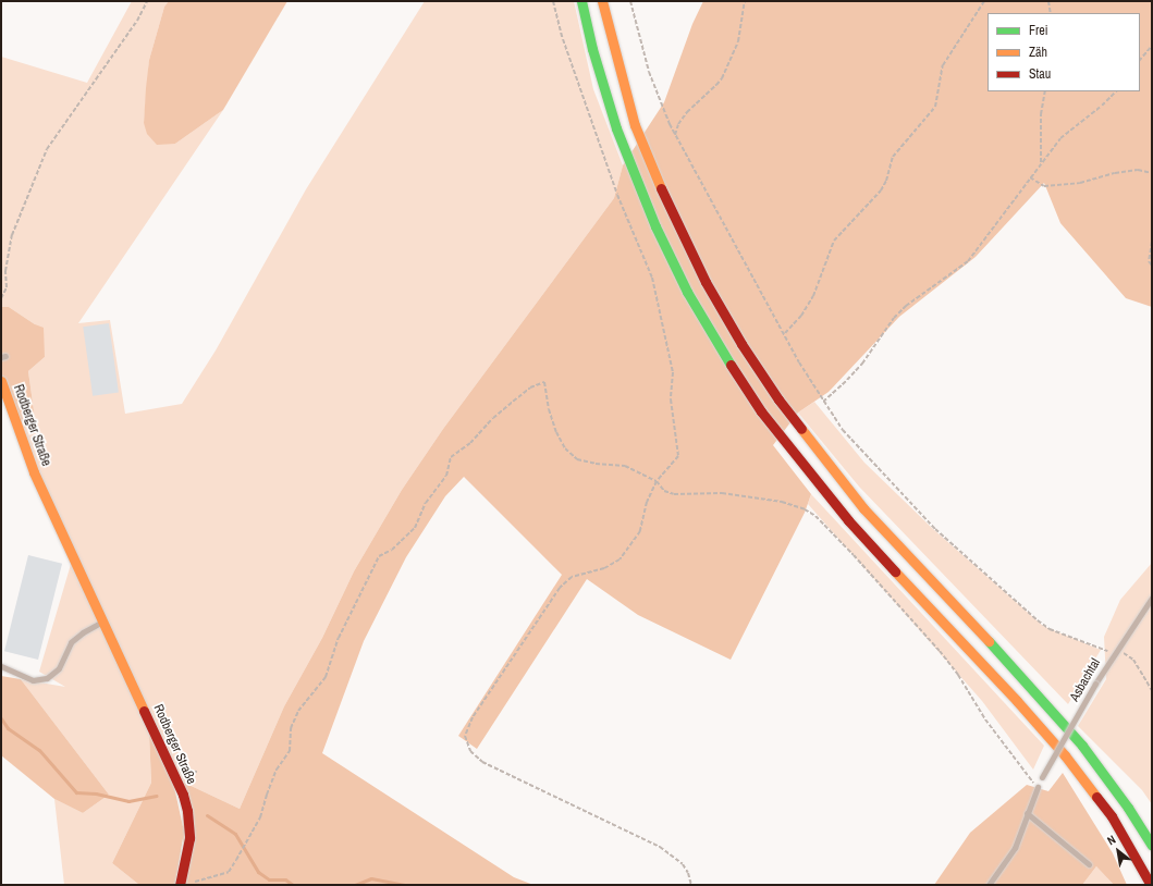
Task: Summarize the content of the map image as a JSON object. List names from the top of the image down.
{
  "streets": {
    "main road": ["Rodberger Straße"],
    "lane": ["Asbachtal"]
  },
  "legend": ["Frei", "Zäh", "Stau"],
  "north": "top left"
}
